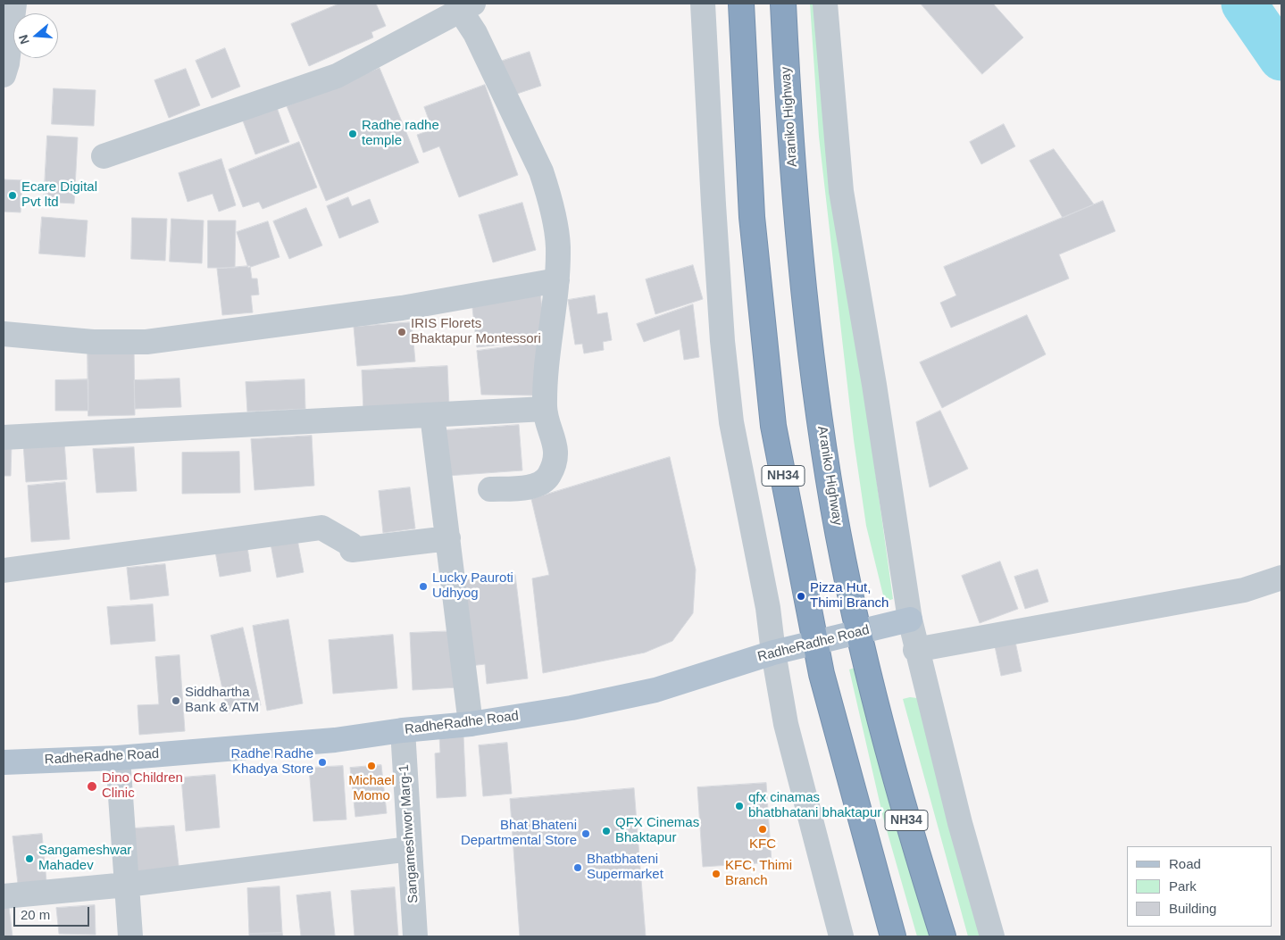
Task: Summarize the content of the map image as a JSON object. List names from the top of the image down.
{
  "streets": {
    "highway": ["Araniko Highway", "NH34"],
    "main road": ["RadheRadhe Road"],
    "street": ["Sangameshwor Marg-1"]
  },
  "crossings": [
    ["Araniko Highway", "RadheRadhe Road"],
    ["NH34", "RadheRadhe Road"],
    ["RadheRadhe Road", "Sangameshwor Marg-1"]
  ],
  "places": [
    "Radhe radhe temple",
    "Ecare Digital Pvt ltd",
    "IRIS Florets Bhaktapur Montessori",
    "Lucky Pauroti Udhyog",
    "Pizza Hut, Thimi Branch",
    "Siddhartha Bank & ATM",
    "Radhe Radhe Khadya Store",
    "Michael Momo",
    "Dino Children Clinic",
    "qfx cinamas bhatbhatani bhaktapur",
    "KFC",
    "QFX Cinemas Bhaktapur",
    "Bhat Bhateni Departmental Store",
    "Sangameshwar Mahadev",
    "Bhatbhateni Supermarket",
    "KFC, Thimi Branch"
  ],
  "legend": ["Road", "Park", "Building"],
  "scale_bar": "20 m",
  "north": "left"
}
